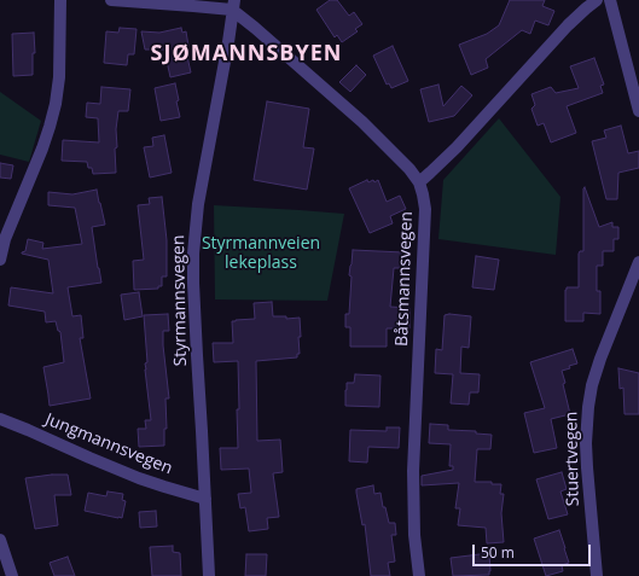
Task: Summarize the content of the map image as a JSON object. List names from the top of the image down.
{
  "streets": {
    "street": [
      "Båtsmannsvegen",
      "Styrmannsvegen",
      "Jungmannsvegen",
      "Stuertvegen"
    ]
  },
  "crossings": [
    ["Styrmannsvegen", "Jungmannsvegen"]
  ],
  "districts": ["SJØMANNSBYEN"],
  "parks": ["Styrmannveien lekeplass"],
  "scale_bar": "50 m"
}
